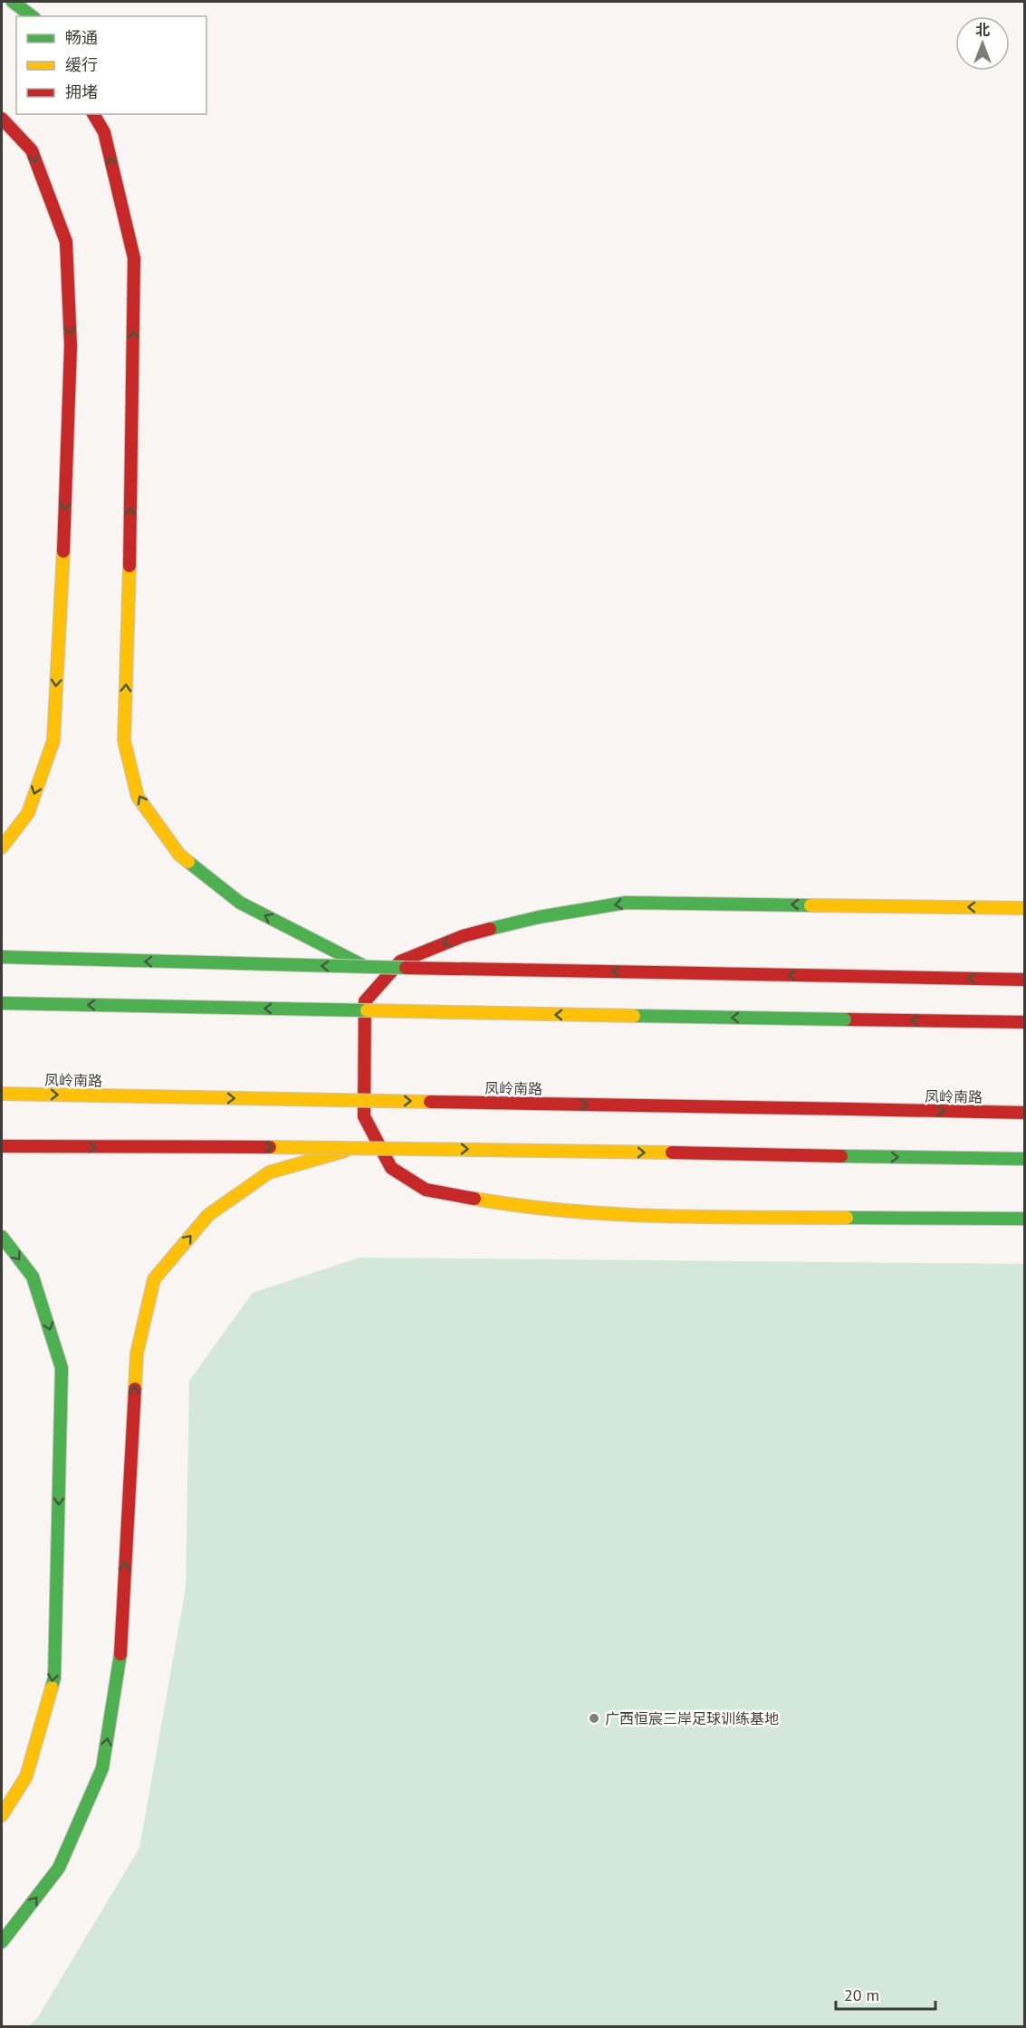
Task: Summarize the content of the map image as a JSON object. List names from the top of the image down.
{
  "streets": {
    "main road": ["凤岭南路"]
  },
  "places": ["广西恒宸三岸足球训练基地"],
  "legend": ["畅通", "缓行", "拥堵"],
  "scale_bar": "20 m",
  "north": "top"
}
